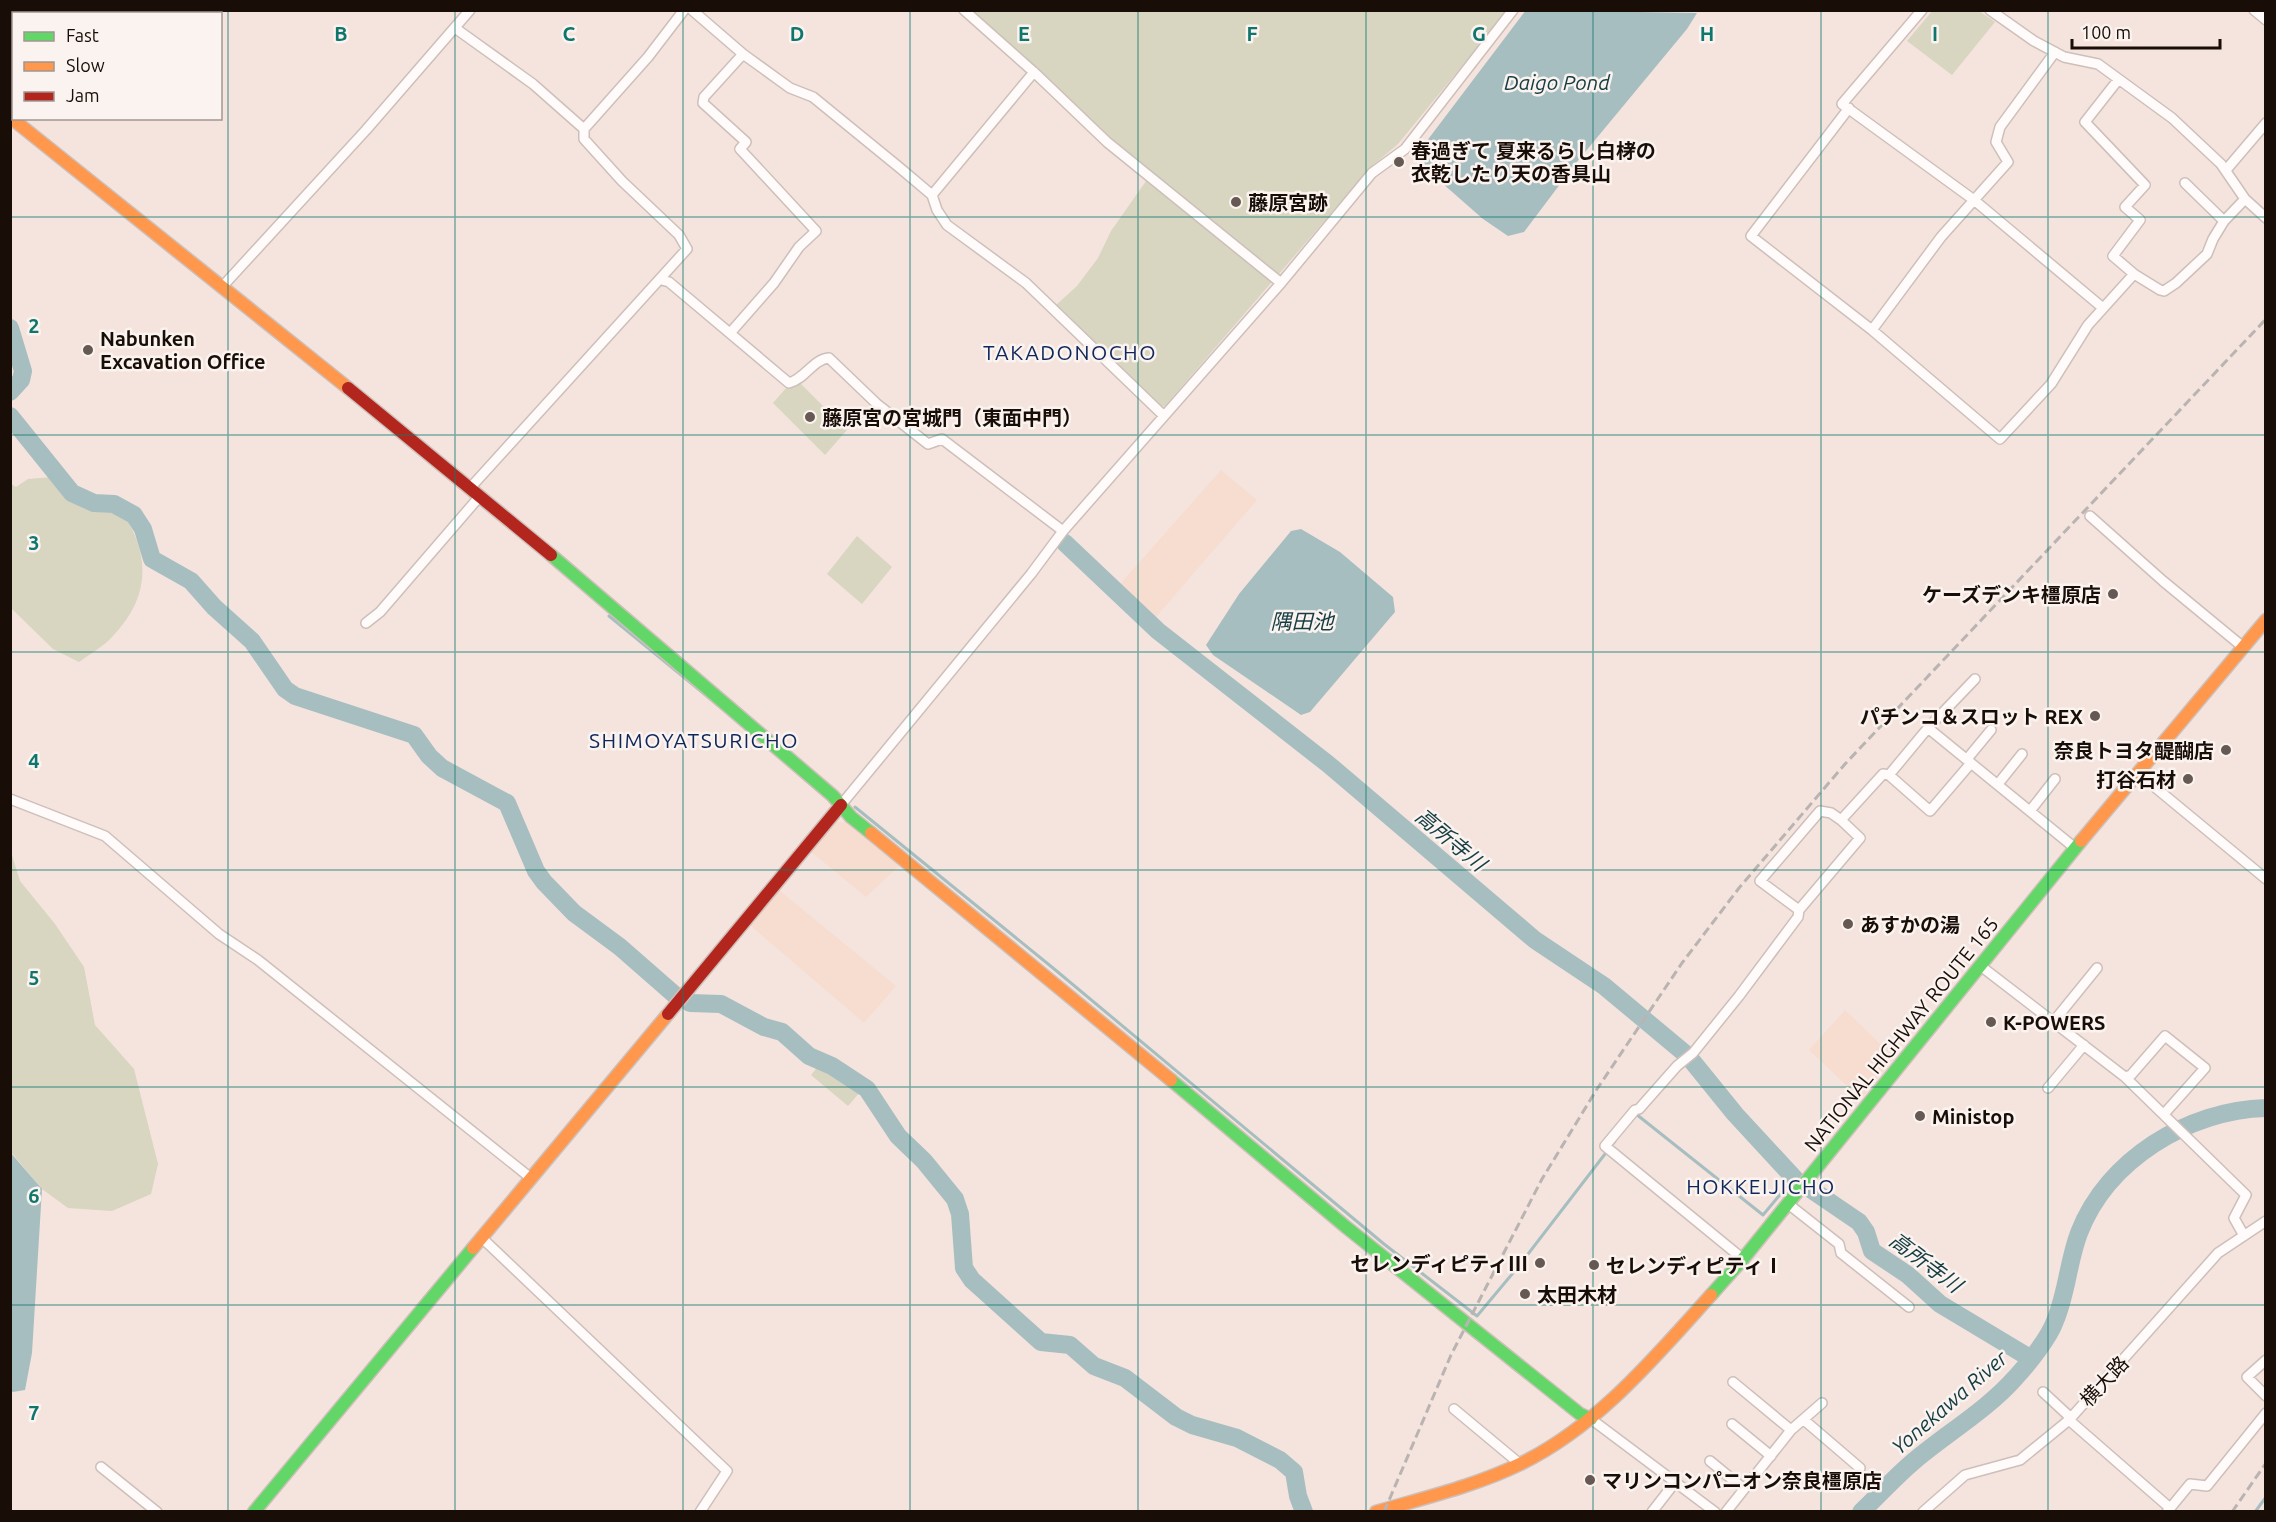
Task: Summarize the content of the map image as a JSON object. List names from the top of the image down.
{
  "streets": {
    "main road": ["NATIONAL HIGHWAY ROUTE 165"],
    "street": ["横大路"]
  },
  "districts": ["TAKADONOCHO", "SHIMOYATSURICHO", "HOKKEIJICHO"],
  "water": [
    "Daigo Pond",
    "隅田池",
    "高所寺川",
    "Yonekawa River"
  ],
  "places": [
    "春過ぎて 夏来るらし白𣑥の 衣乾したり天の香具山",
    "藤原宮跡",
    "Nabunken Excavation Office",
    "藤原宮の宮城門（東面中門）",
    "ケーズデンキ橿原店",
    "パチンコ＆スロット REX",
    "奈良トヨタ醍醐店",
    "打谷石材",
    "あすかの湯",
    "K-POWERS",
    "Ministop",
    "セレンディピティⅢ",
    "セレンディピティⅠ",
    "太田木材",
    "マリンコンパニオン奈良橿原店"
  ],
  "legend": ["Fast", "Slow", "Jam"],
  "scale_bar": "100 m",
  "grid": {
    "columns": [
      "B",
      "C",
      "D",
      "E",
      "F",
      "G",
      "H",
      "I"
    ],
    "rows": [
      "2",
      "3",
      "4",
      "5",
      "6",
      "7"
    ]
  }
}
